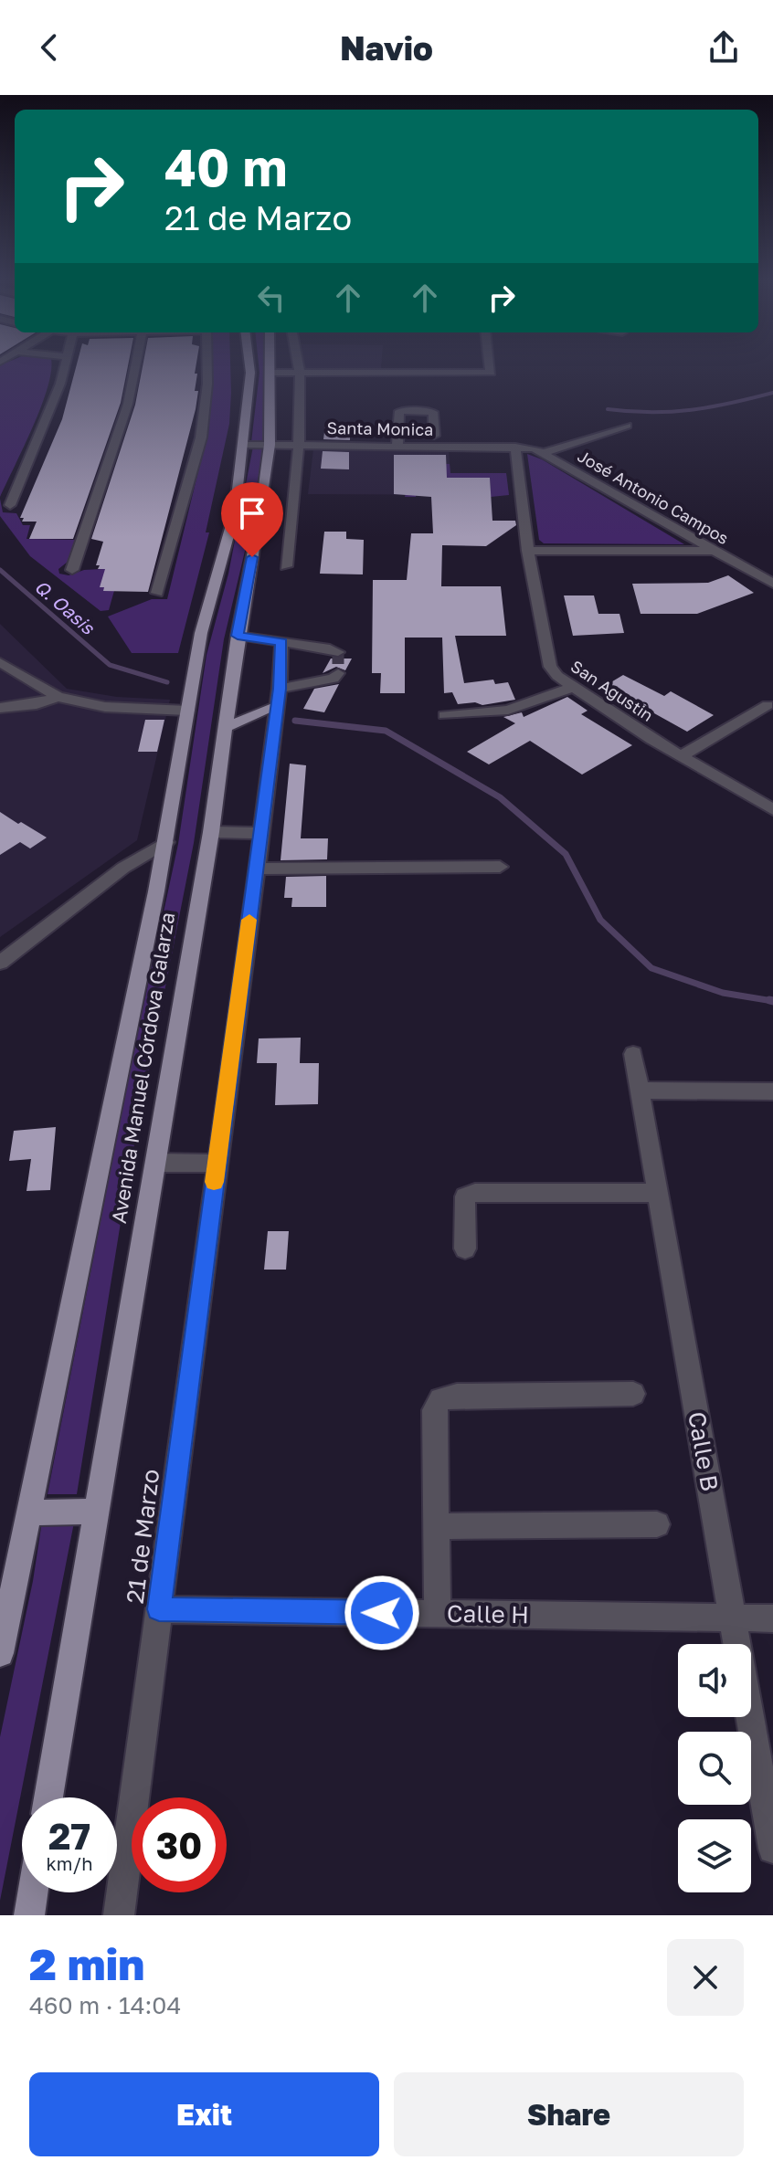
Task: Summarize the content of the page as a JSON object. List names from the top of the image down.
{
  "streets": {
    "main road": ["Avenida Manuel Córdova Galarza"],
    "street": [
      "Santa Monica",
      "José Antonio Campos",
      "San Agustin",
      "Calle B",
      "21 de Marzo",
      "Calle H"
    ]
  },
  "crossings": [
    ["Santa Monica", "José Antonio Campos"],
    ["Santa Monica", "San Agustin"],
    ["Santa Monica", "Avenida Manuel Córdova Galarza"],
    ["José Antonio Campos", "San Agustin"],
    ["Calle B", "Calle H"],
    ["21 de Marzo", "Calle H"]
  ],
  "water": ["Q. Oasis"],
  "page": {
    "header": "Navio",
    "turn": ["40 m", "21 de Marzo"],
    "speed": "27 km/h",
    "limit": "30",
    "heading": ["2 min", "460 m · 14:04"],
    "buttons": ["Exit", "Share"]
  }
}
